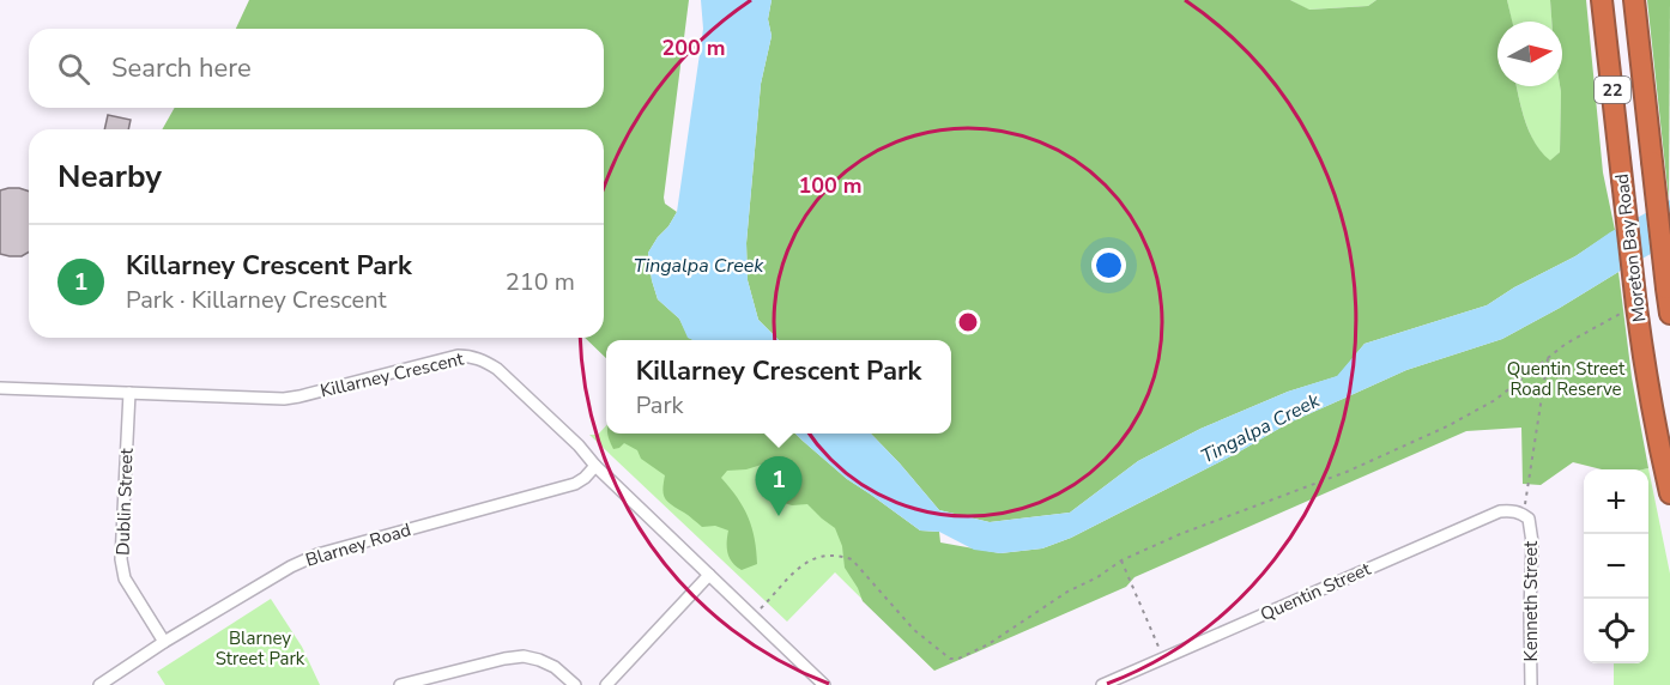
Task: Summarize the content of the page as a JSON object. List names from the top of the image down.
{
  "streets": {
    "highway": ["22", "Moreton Bay Road"],
    "street": [
      "Killarney Crescent",
      "Dublin Street",
      "Blarney Road",
      "Quentin Street",
      "Kenneth Street"
    ]
  },
  "crossings": [
    ["Killarney Crescent", "Dublin Street"],
    ["Killarney Crescent", "Blarney Road"],
    ["Dublin Street", "Blarney Road"],
    ["Quentin Street", "Kenneth Street"]
  ],
  "water": ["Tingalpa Creek"],
  "parks": ["Quentin Street Road Reserve", "Blarney Street Park"],
  "north": "right",
  "page": {
    "search": "Search here",
    "heading": "Nearby",
    "list": [
      {
        "mark": "1",
        "name": "Killarney Crescent Park",
        "note": "Park · Killarney Crescent",
        "value": "210 m"
      }
    ],
    "popup": ["Killarney Crescent Park", "Park"],
    "pins": "1",
    "map_buttons": ["+", "−"]
  },
  "rings": ["200 m", "100 m"]
}
